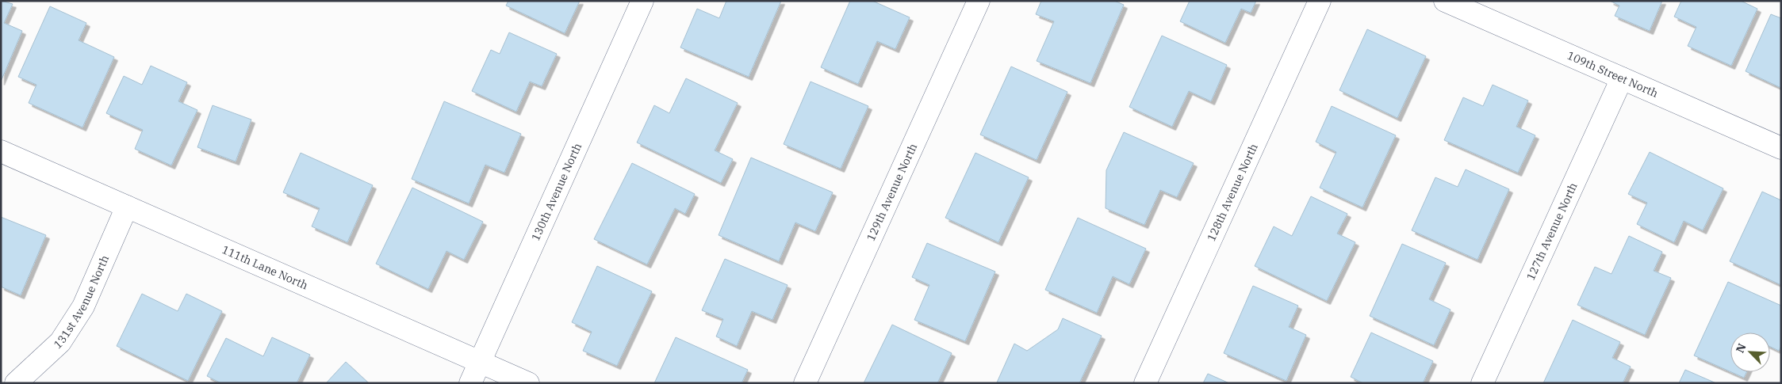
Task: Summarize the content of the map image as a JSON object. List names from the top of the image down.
{
  "streets": {
    "street": [
      "109th Street North",
      "129th Avenue North",
      "128th Avenue North",
      "130th Avenue North",
      "127th Avenue North",
      "111th Lane North",
      "131st Avenue North"
    ]
  },
  "crossings": [
    ["109th Street North", "127th Avenue North"],
    ["130th Avenue North", "111th Lane North"],
    ["111th Lane North", "131st Avenue North"]
  ],
  "north": "top left"
}
